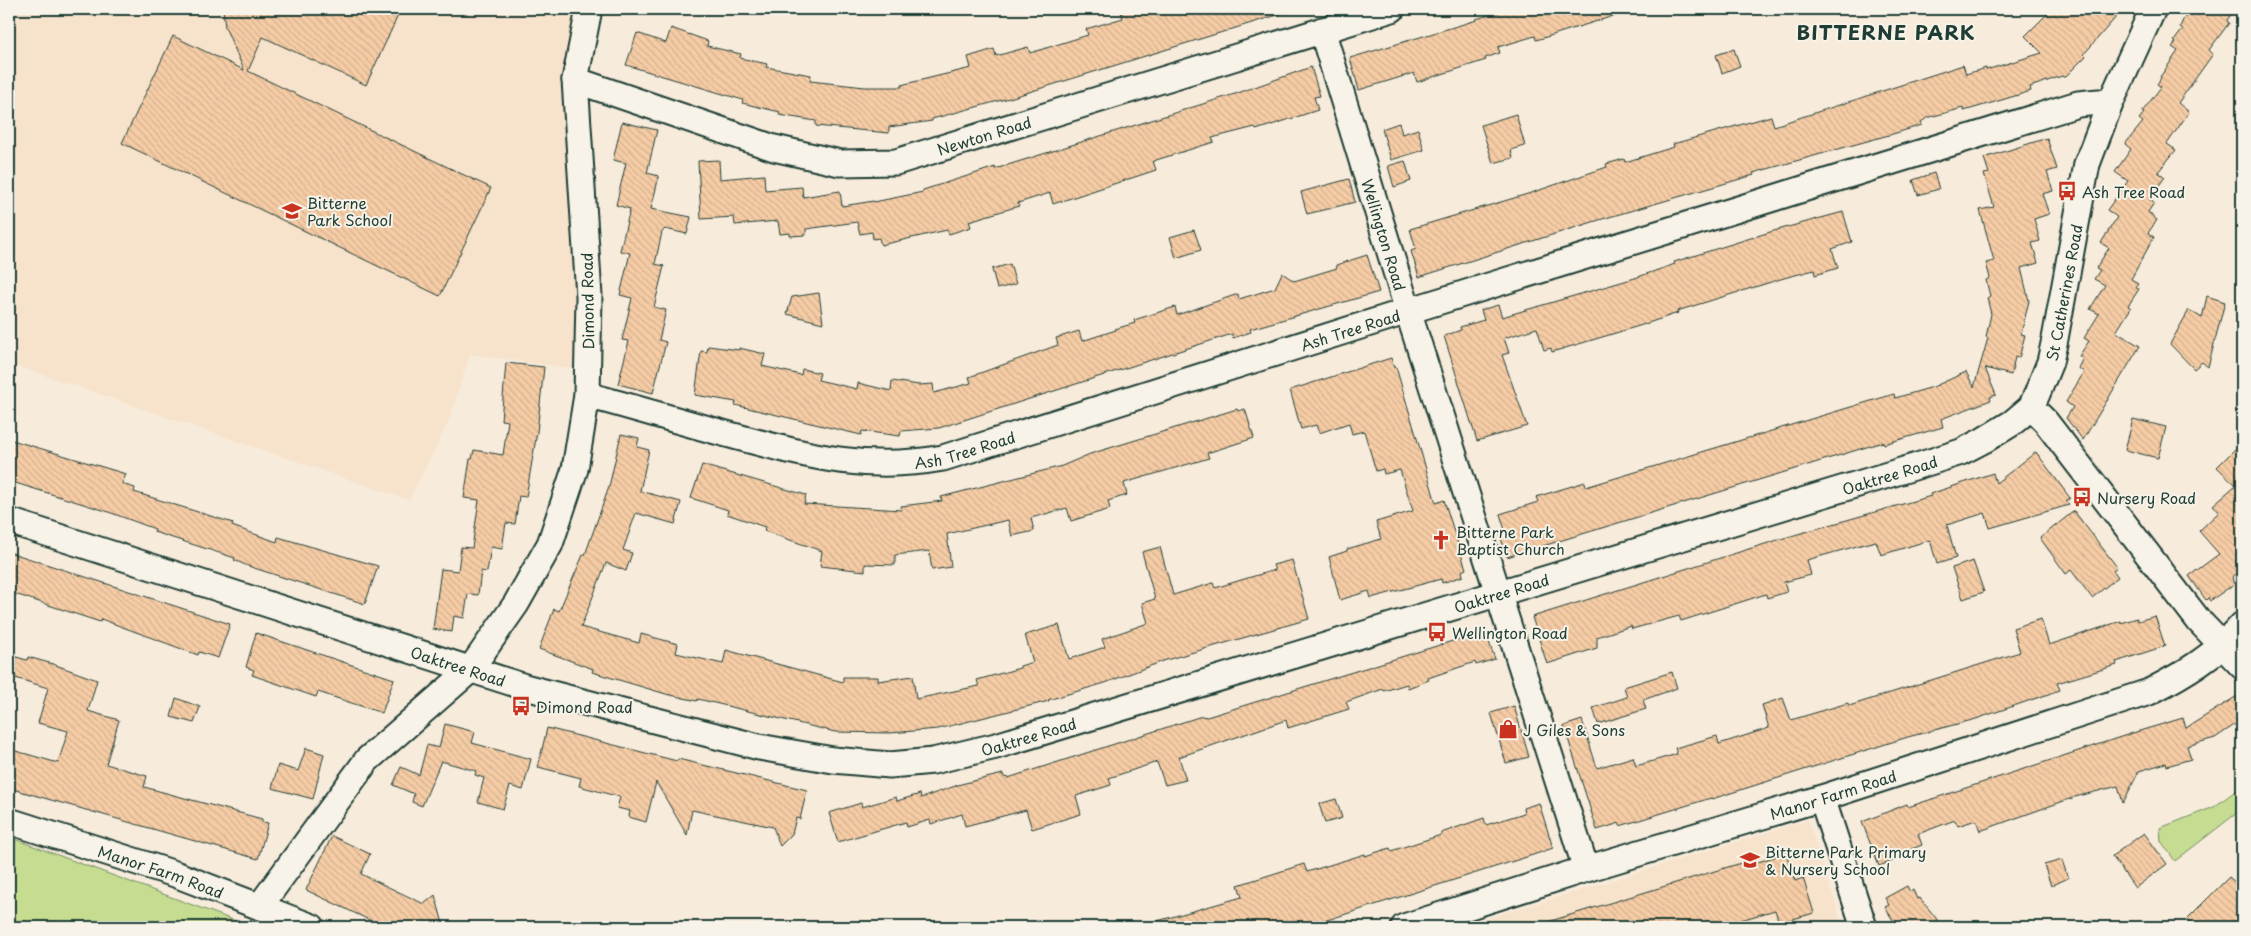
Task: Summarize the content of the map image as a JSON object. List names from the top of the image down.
{
  "streets": {
    "street": [
      "Newton Road",
      "Wellington Road",
      "St Catherines Road",
      "Dimond Road",
      "Ash Tree Road",
      "Oaktree Road",
      "Manor Farm Road"
    ]
  },
  "crossings": [
    ["Newton Road", "Wellington Road"],
    ["Newton Road", "Dimond Road"],
    ["Wellington Road", "Ash Tree Road"],
    ["Wellington Road", "Oaktree Road"],
    ["Wellington Road", "Manor Farm Road"],
    ["St Catherines Road", "Ash Tree Road"],
    ["St Catherines Road", "Oaktree Road"],
    ["Dimond Road", "Ash Tree Road"],
    ["Dimond Road", "Oaktree Road"],
    ["Dimond Road", "Manor Farm Road"]
  ],
  "districts": ["BITTERNE PARK"],
  "places": {
    "bus stop": [
      "Ash Tree Road",
      "Nursery Road",
      "Wellington Road",
      "Dimond Road"
    ],
    "school or university": ["Bitterne Park School", "Bitterne Park Primary & Nursery School"],
    "church": ["Bitterne Park Baptist Church"],
    "shop": ["J Giles & Sons"]
  }
}
